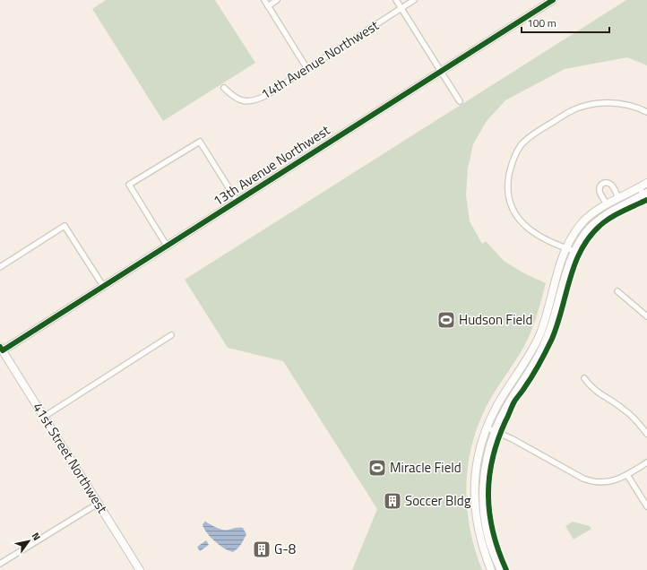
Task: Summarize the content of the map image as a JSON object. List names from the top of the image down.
{
  "streets": {
    "street": ["14th Avenue Northwest", "13th Avenue Northwest", "41st Street Northwest"]
  },
  "crossings": [
    ["13th Avenue Northwest", "41st Street Northwest"]
  ],
  "places": {
    "sports": ["Hudson Field", "Miracle Field"],
    "building": ["Soccer Bldg", "G-8"]
  },
  "scale_bar": "100 m",
  "north": "top right"
}
